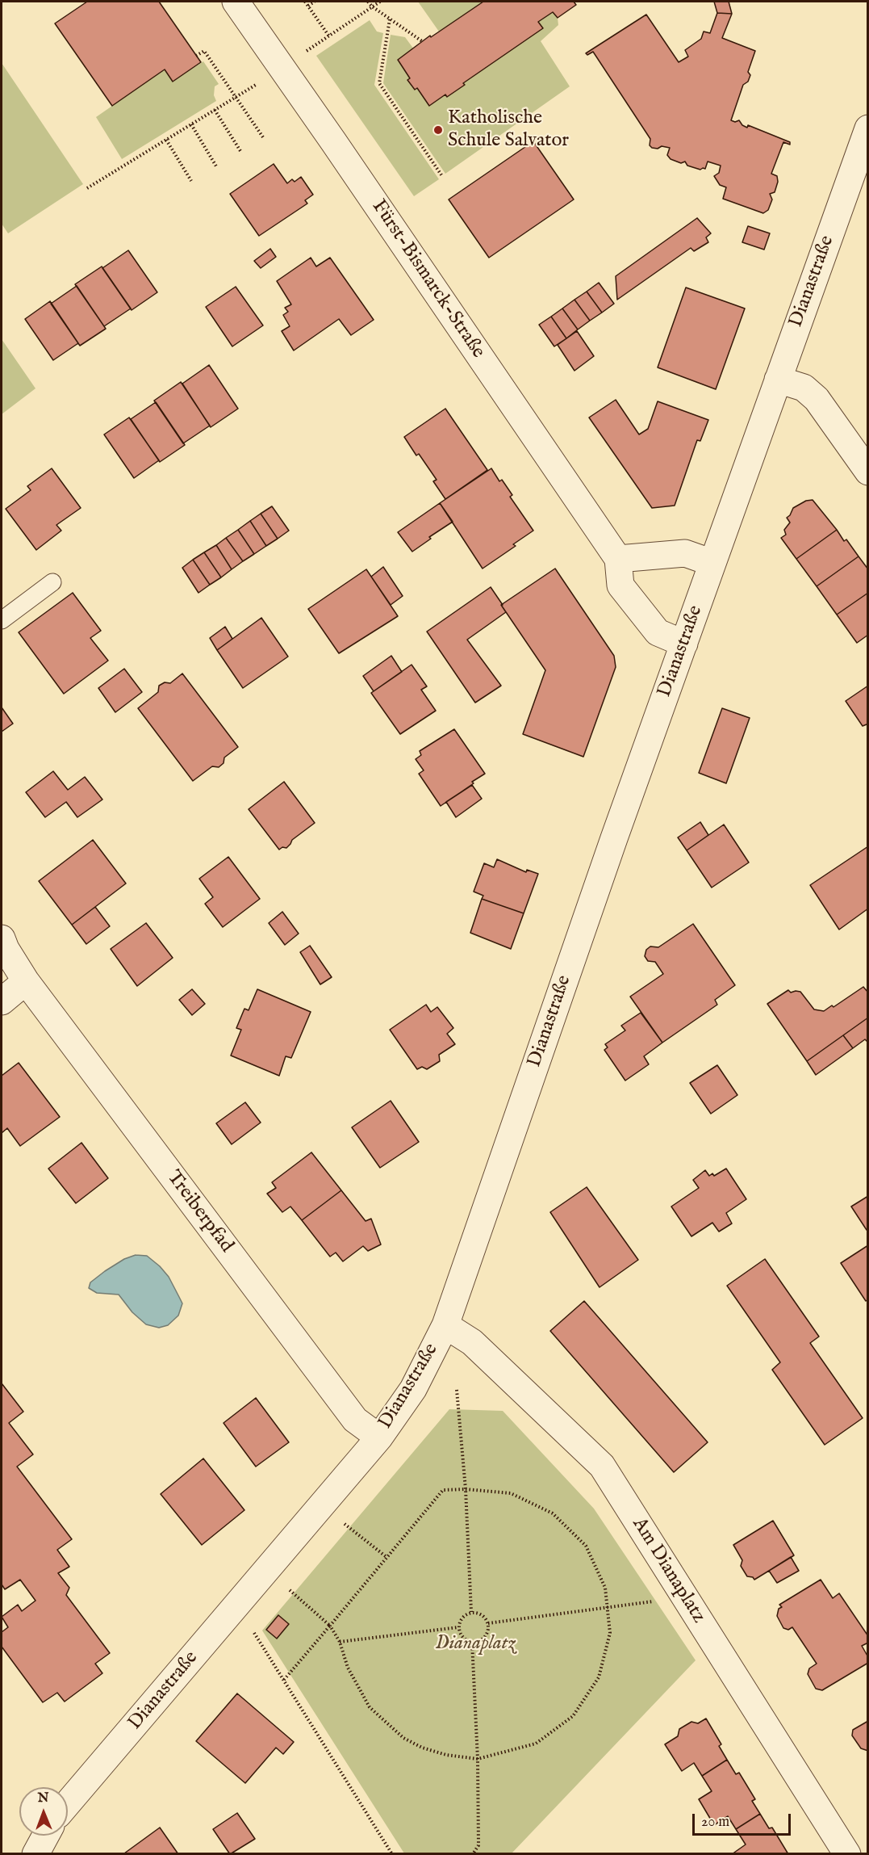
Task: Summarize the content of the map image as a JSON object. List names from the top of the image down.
{
  "streets": {
    "street": [
      "Fürst-Bismarck-Straße",
      "Dianastraße",
      "Treiberpfad",
      "Am Dianaplatz"
    ]
  },
  "crossings": [
    ["Fürst-Bismarck-Straße", "Dianastraße"],
    ["Dianastraße", "Treiberpfad"],
    ["Dianastraße", "Am Dianaplatz"]
  ],
  "parks": ["Dianaplatz"],
  "places": ["Katholische Schule Salvator"],
  "scale_bar": "20 m",
  "north": "top"
}
